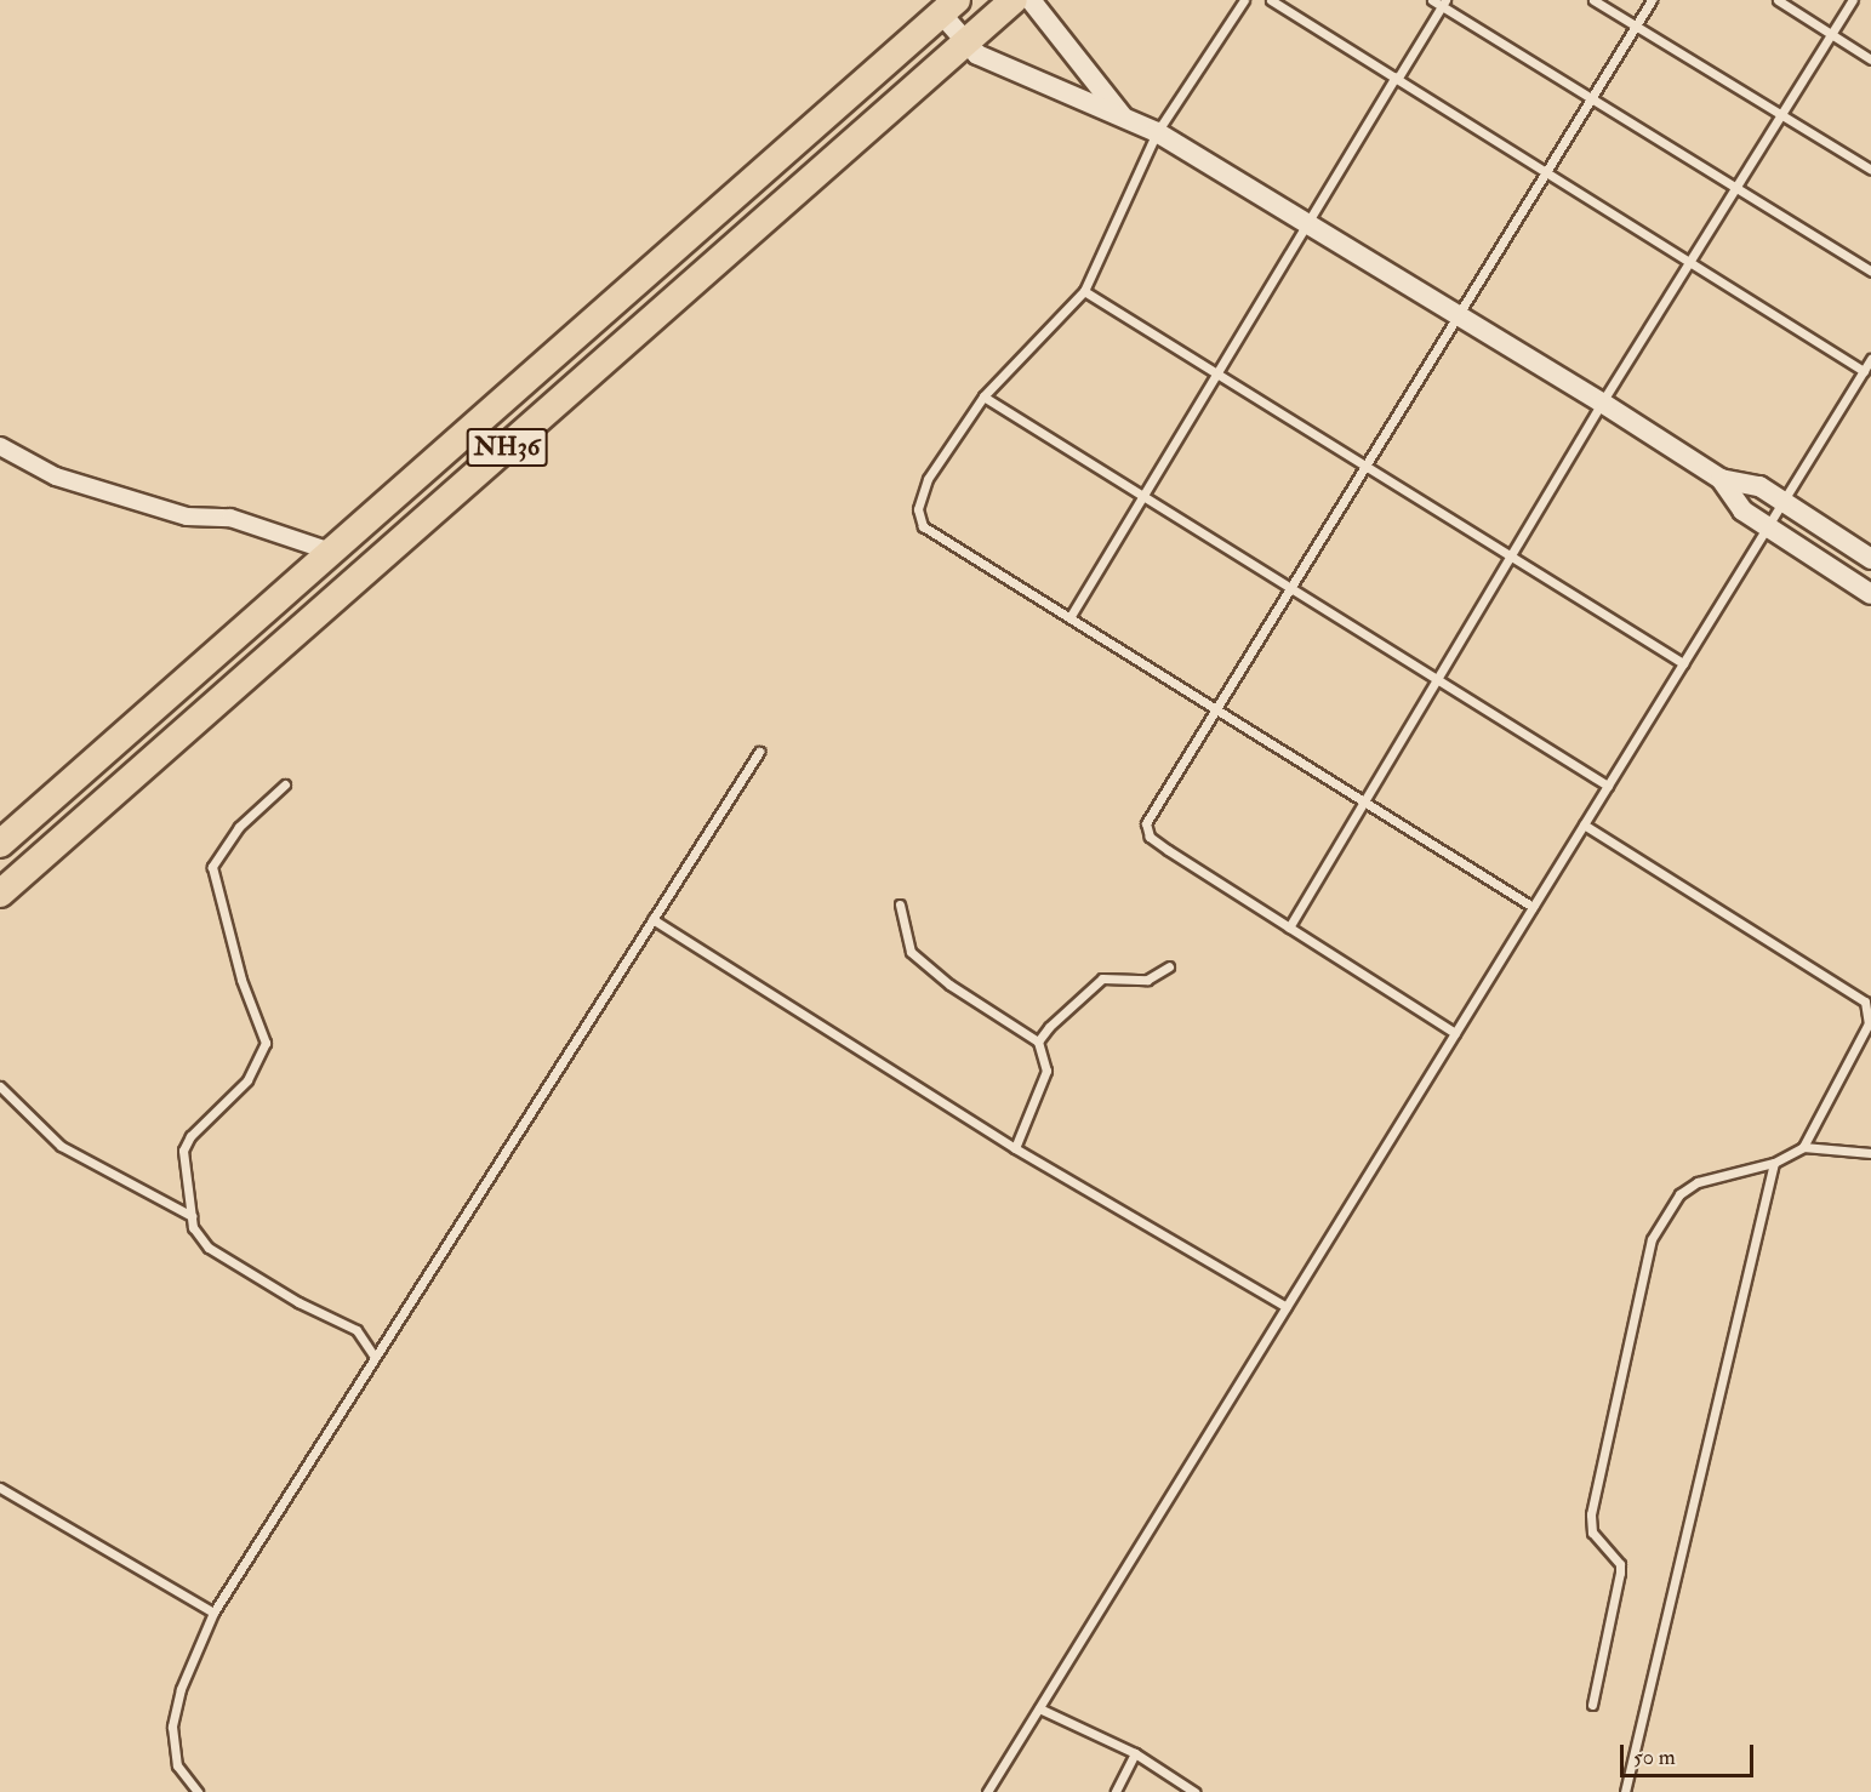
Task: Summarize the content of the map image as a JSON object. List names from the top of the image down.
{
  "streets": {
    "highway": ["NH36"]
  },
  "scale_bar": "50 m"
}
